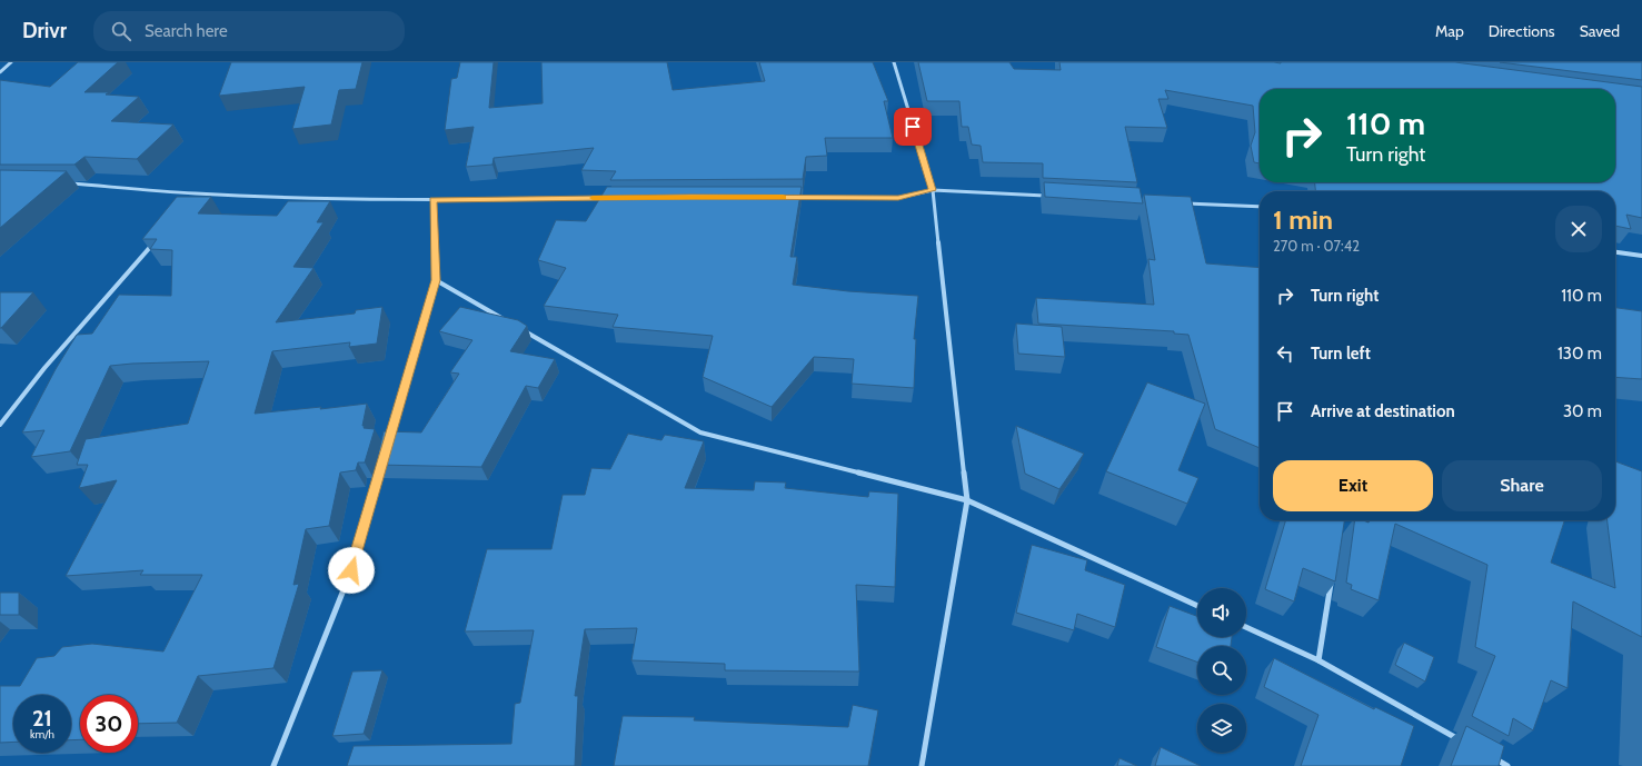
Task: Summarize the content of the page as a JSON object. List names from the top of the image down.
{
  "page": {
    "header": "Drivr",
    "search": "Search here",
    "nav": ["Map", "Directions", "Saved"],
    "turn": ["110 m", "Turn right"],
    "heading": ["1 min", "270 m · 07:42"],
    "list": [
      {
        "name": "Turn right",
        "value": "110 m"
      },
      {
        "name": "Turn left",
        "value": "130 m"
      },
      {
        "name": "Arrive at destination",
        "value": "30 m"
      }
    ],
    "buttons": ["Exit", "Share"],
    "speed": "21 km/h",
    "limit": "30"
  }
}
